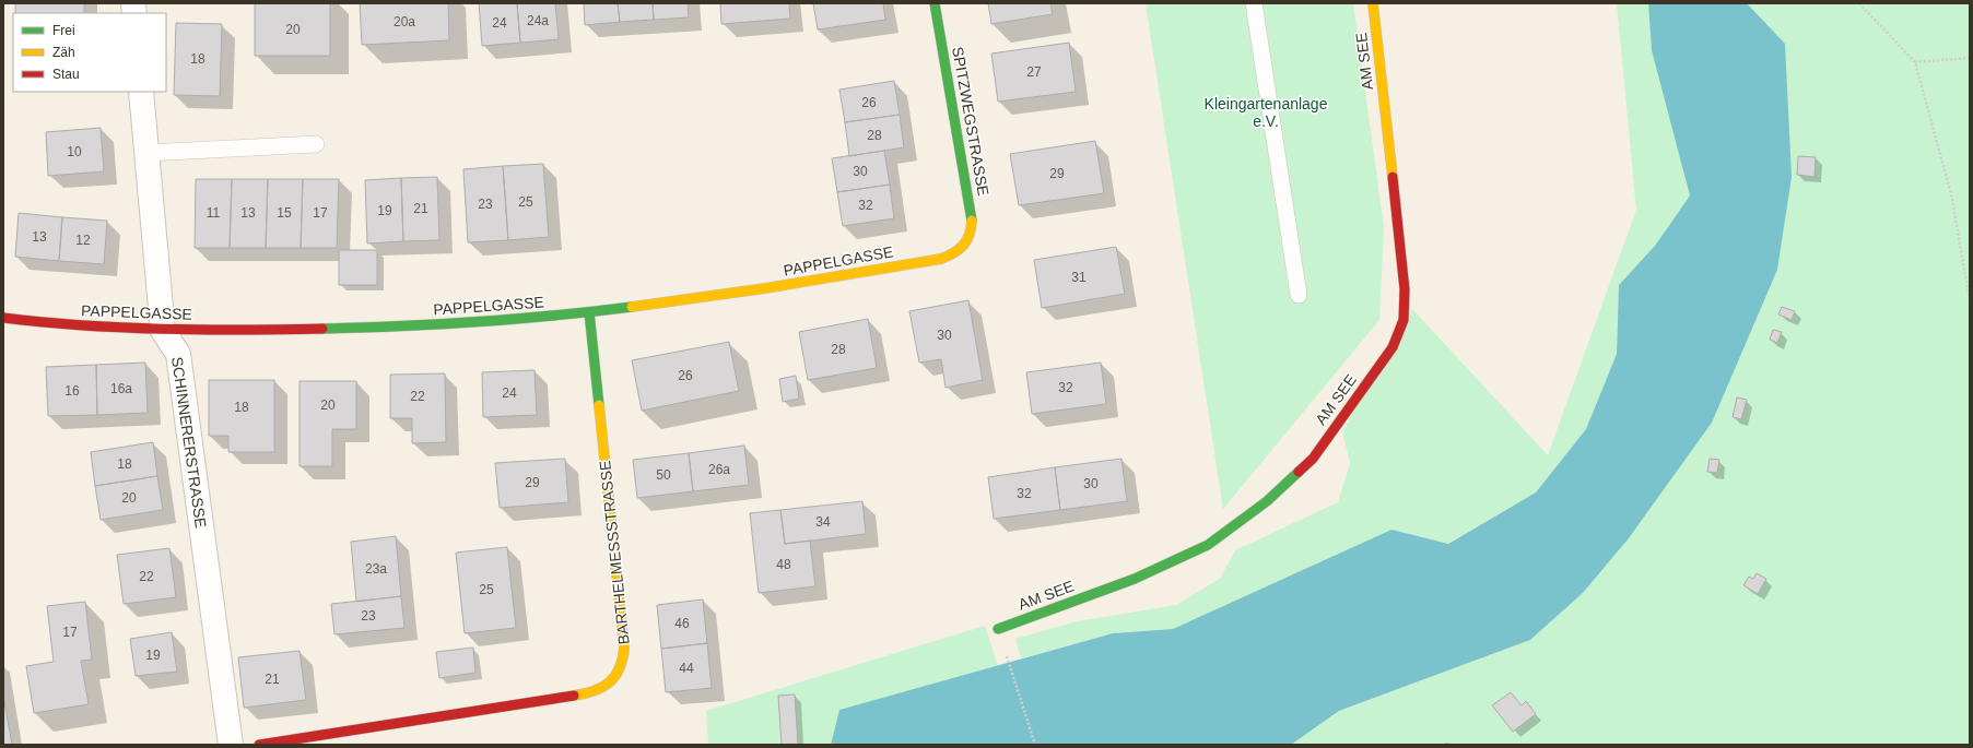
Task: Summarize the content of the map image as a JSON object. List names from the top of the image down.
{
  "streets": {
    "street": [
      "AM SEE",
      "SPITZWEGSTRASSE",
      "PAPPELGASSE",
      "SCHINNERERSTRASSE",
      "BARTHELMESSSTRASSE"
    ]
  },
  "crossings": [
    ["SPITZWEGSTRASSE", "PAPPELGASSE"],
    ["PAPPELGASSE", "SCHINNERERSTRASSE"],
    ["PAPPELGASSE", "BARTHELMESSSTRASSE"]
  ],
  "parks": ["Kleingartenanlage e.V."],
  "house_numbers": [
    "24a",
    "20a",
    "24",
    "20",
    "18",
    "27",
    "26",
    "28",
    "10",
    "30",
    "29",
    "25",
    "23",
    "32",
    "21",
    "19",
    "11",
    "13",
    "15",
    "17",
    "13",
    "12",
    "31",
    "30",
    "28",
    "26",
    "32",
    "16a",
    "16",
    "24",
    "22",
    "20",
    "18",
    "18",
    "26a",
    "50",
    "29",
    "30",
    "32",
    "20",
    "34",
    "48",
    "23a",
    "22",
    "25",
    "23",
    "46",
    "17",
    "19",
    "44",
    "21"
  ],
  "legend": ["Frei", "Zäh", "Stau"]
}
